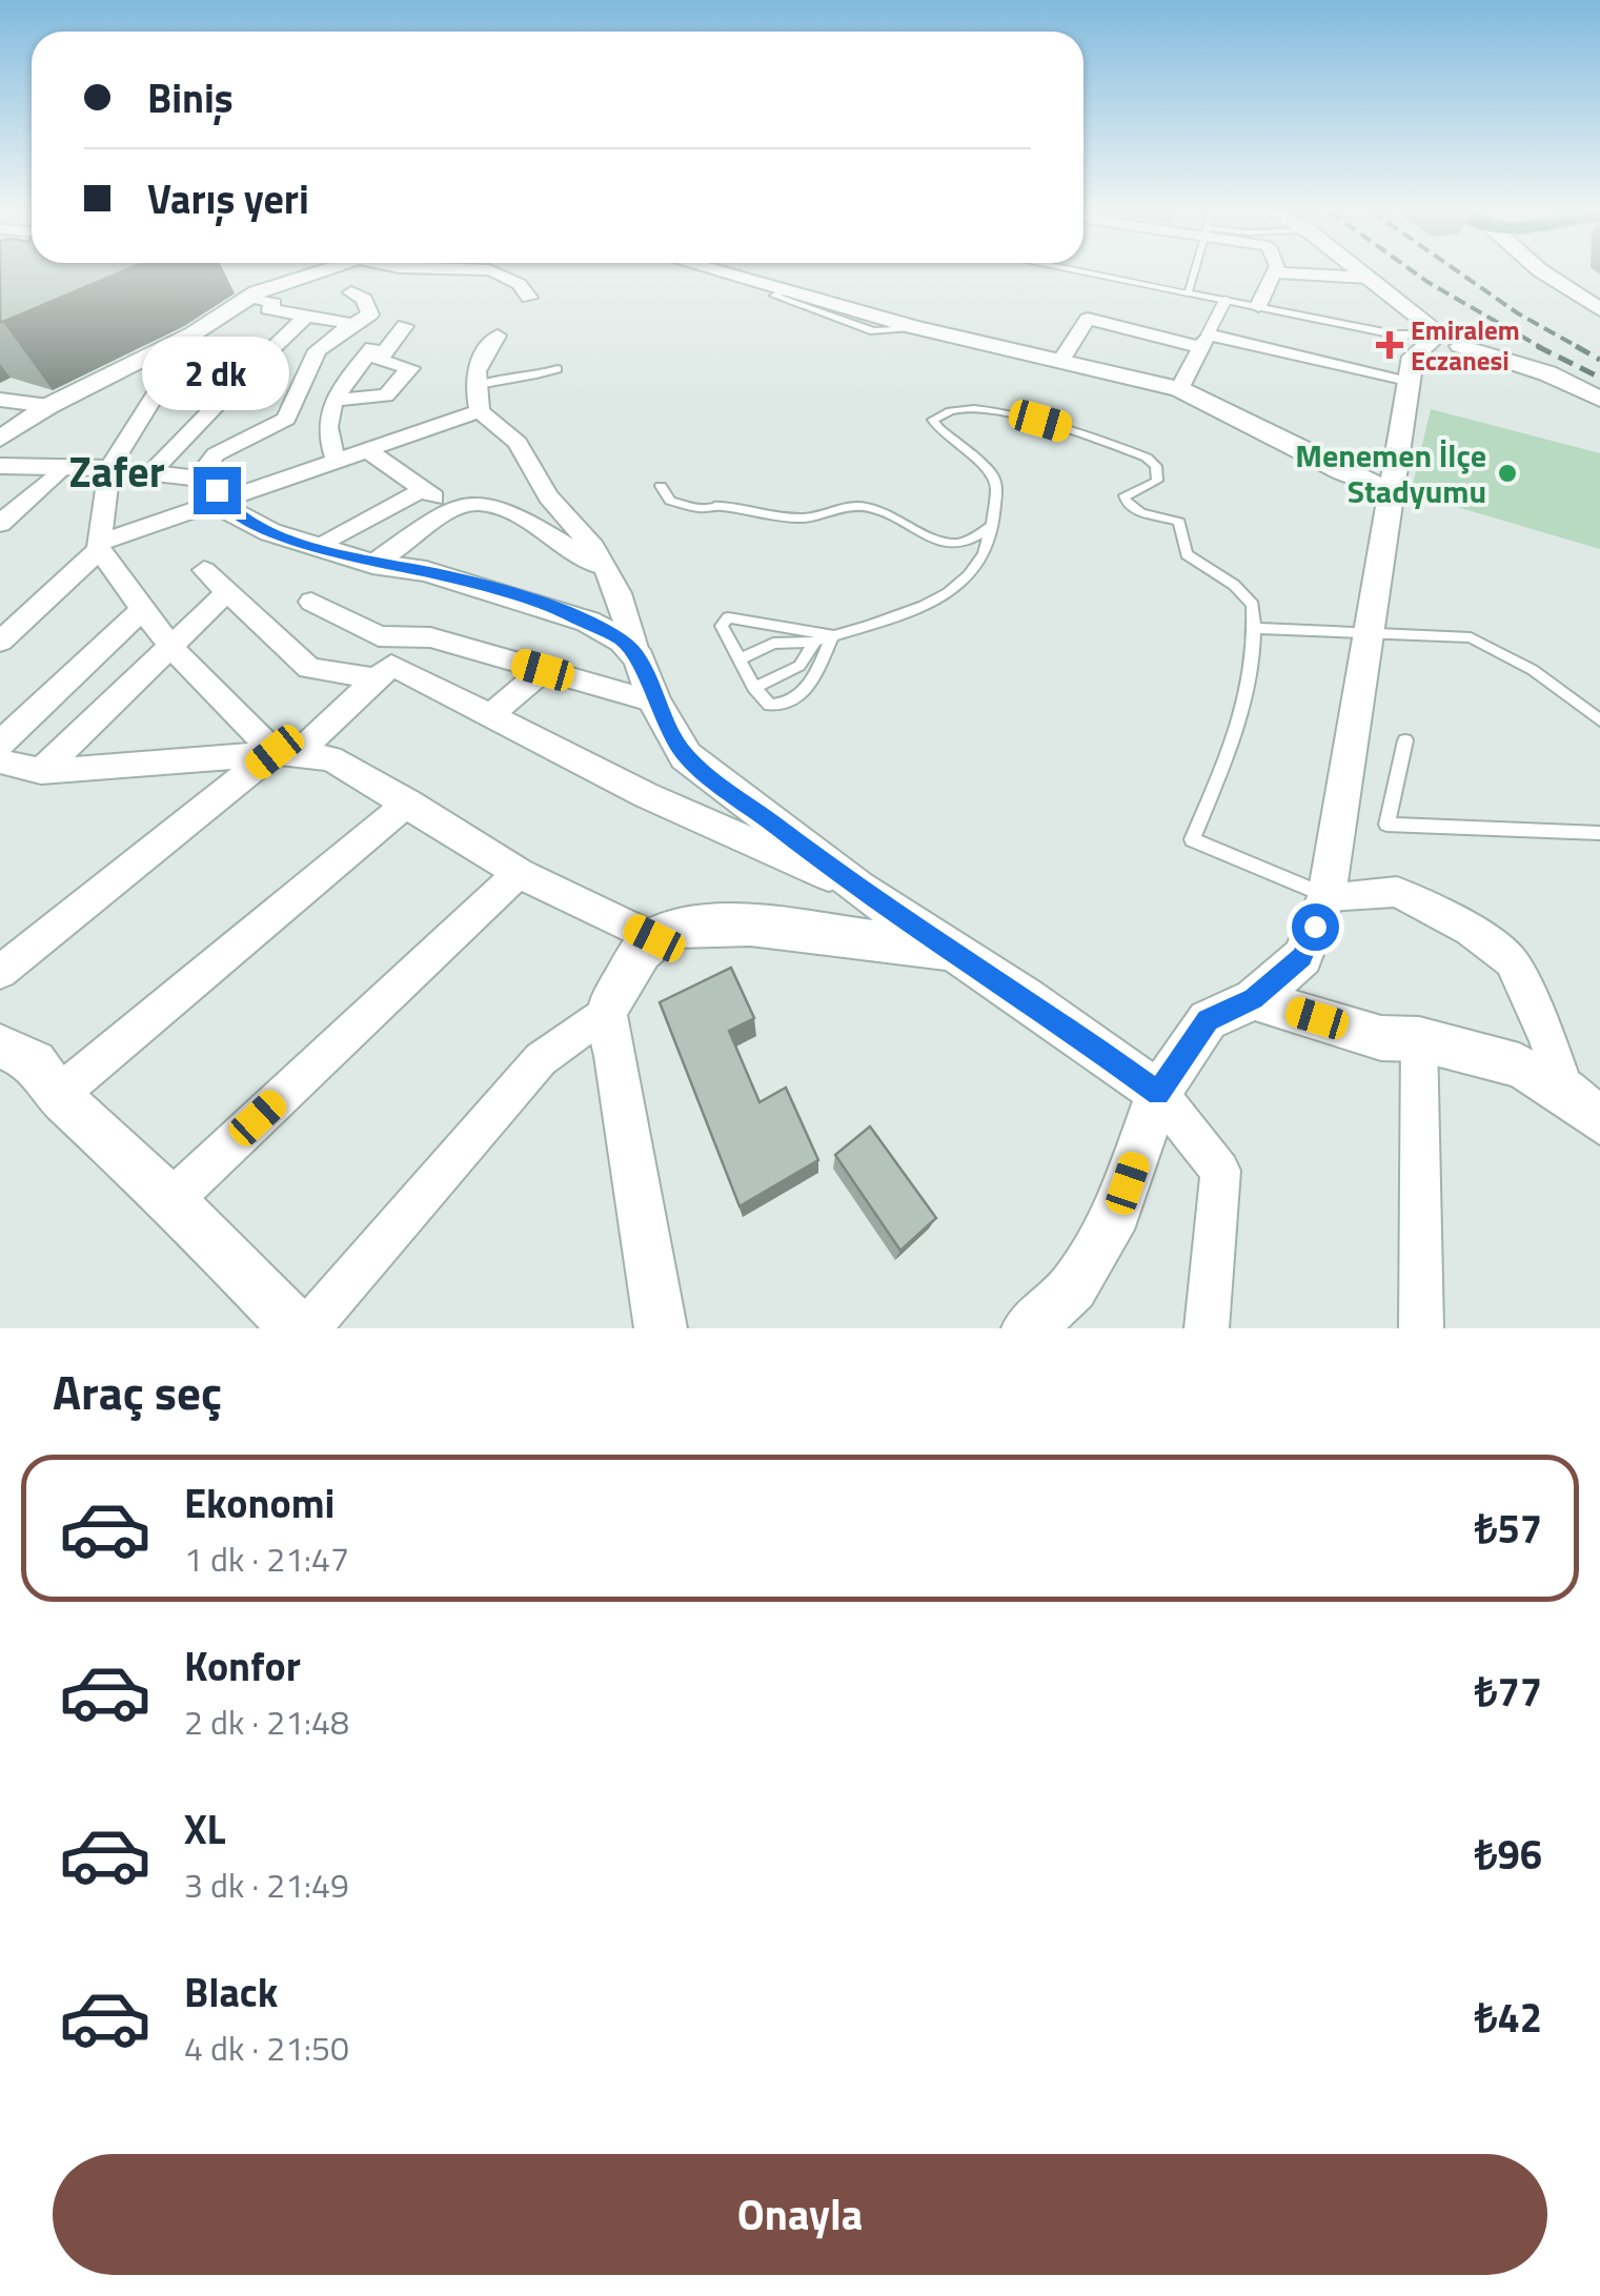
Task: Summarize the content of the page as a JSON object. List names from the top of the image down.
{
  "districts": ["Zafer"],
  "places": {
    "health": ["Emiralem Eczanesi"],
    "other": ["Menemen İlçe Stadyumu"]
  },
  "page": {
    "banner": ["Biniş", "Varış yeri"],
    "bubble": "2 dk",
    "heading": "Araç seç",
    "list": [
      {
        "name": "Ekonomi",
        "note": "1 dk · 21:47",
        "value": "₺57"
      },
      {
        "name": "Konfor",
        "note": "2 dk · 21:48",
        "value": "₺77"
      },
      {
        "name": "XL",
        "note": "3 dk · 21:49",
        "value": "₺96"
      },
      {
        "name": "Black",
        "note": "4 dk · 21:50",
        "value": "₺42"
      }
    ],
    "buttons": "Onayla"
  }
}
